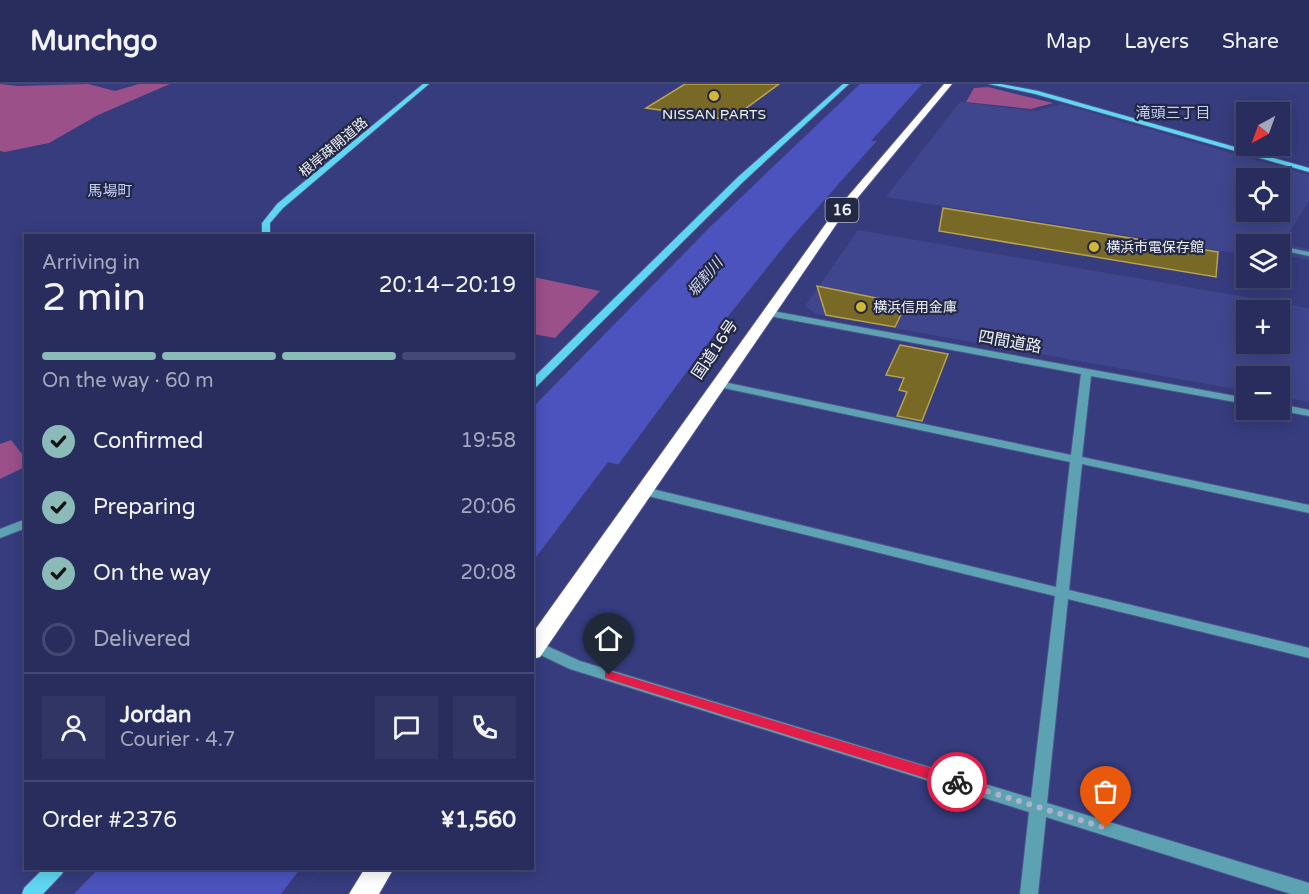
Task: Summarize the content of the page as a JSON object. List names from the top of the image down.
{
  "streets": {
    "highway": ["16", "国道16号"],
    "street": ["根岸疎開道路", "四間道路"]
  },
  "crossings": [
    ["四間道路", "国道16号"]
  ],
  "districts": ["滝頭三丁目", "馬場町"],
  "water": ["堀割川"],
  "places": ["NISSAN PARTS", "横浜市電保存館", "横浜信用金庫"],
  "north": "bottom left",
  "page": {
    "header": "Munchgo",
    "nav": ["Map", "Layers", "Share"],
    "map_buttons": ["+", "−"],
    "heading": ["2 min", "Arriving in", "20:14–20:19"],
    "panel": [
      "Jordan",
      "Courier · 4.7",
      "Order #2376",
      "¥1,560"
    ],
    "bar": "On the way · 60 m",
    "list": [
      ["Confirmed", "19:58"],
      ["Preparing", "20:06"],
      ["On the way", "20:08"],
      "Delivered"
    ]
  }
}
